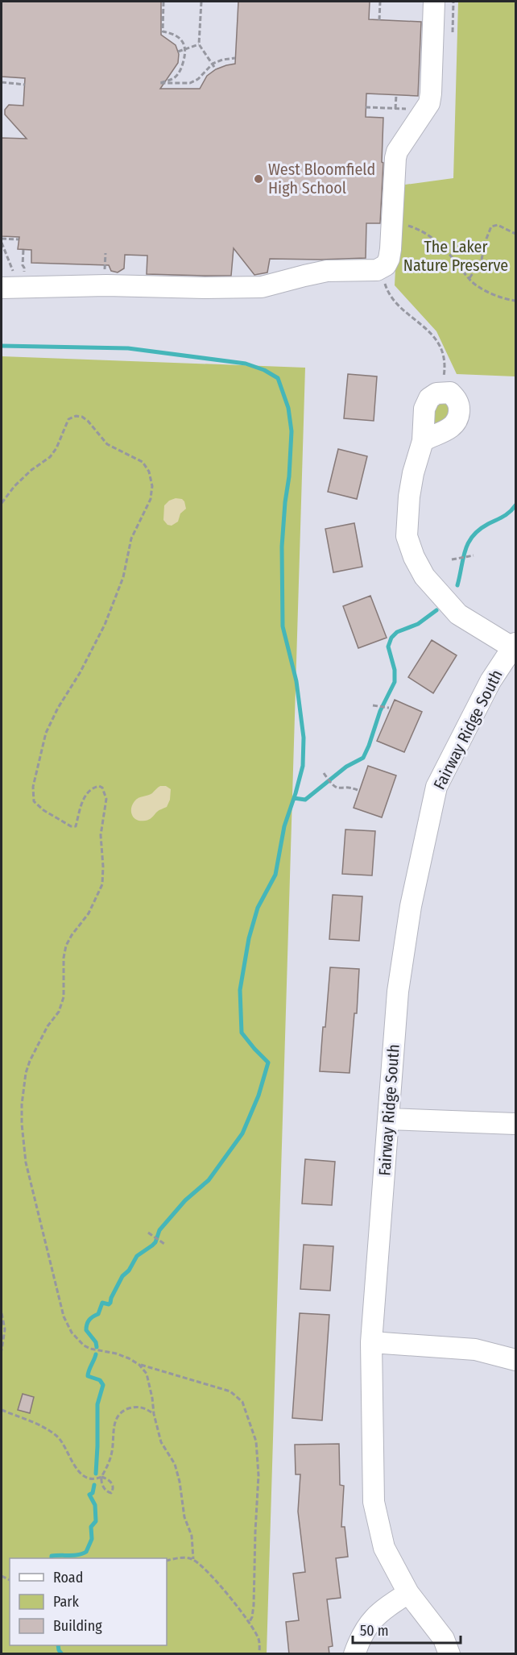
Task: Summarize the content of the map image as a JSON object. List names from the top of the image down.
{
  "streets": {
    "street": ["Fairway Ridge South"]
  },
  "parks": ["The Laker Nature Preserve"],
  "places": ["West Bloomfield High School"],
  "legend": ["Road", "Park", "Building"],
  "scale_bar": "50 m"
}
